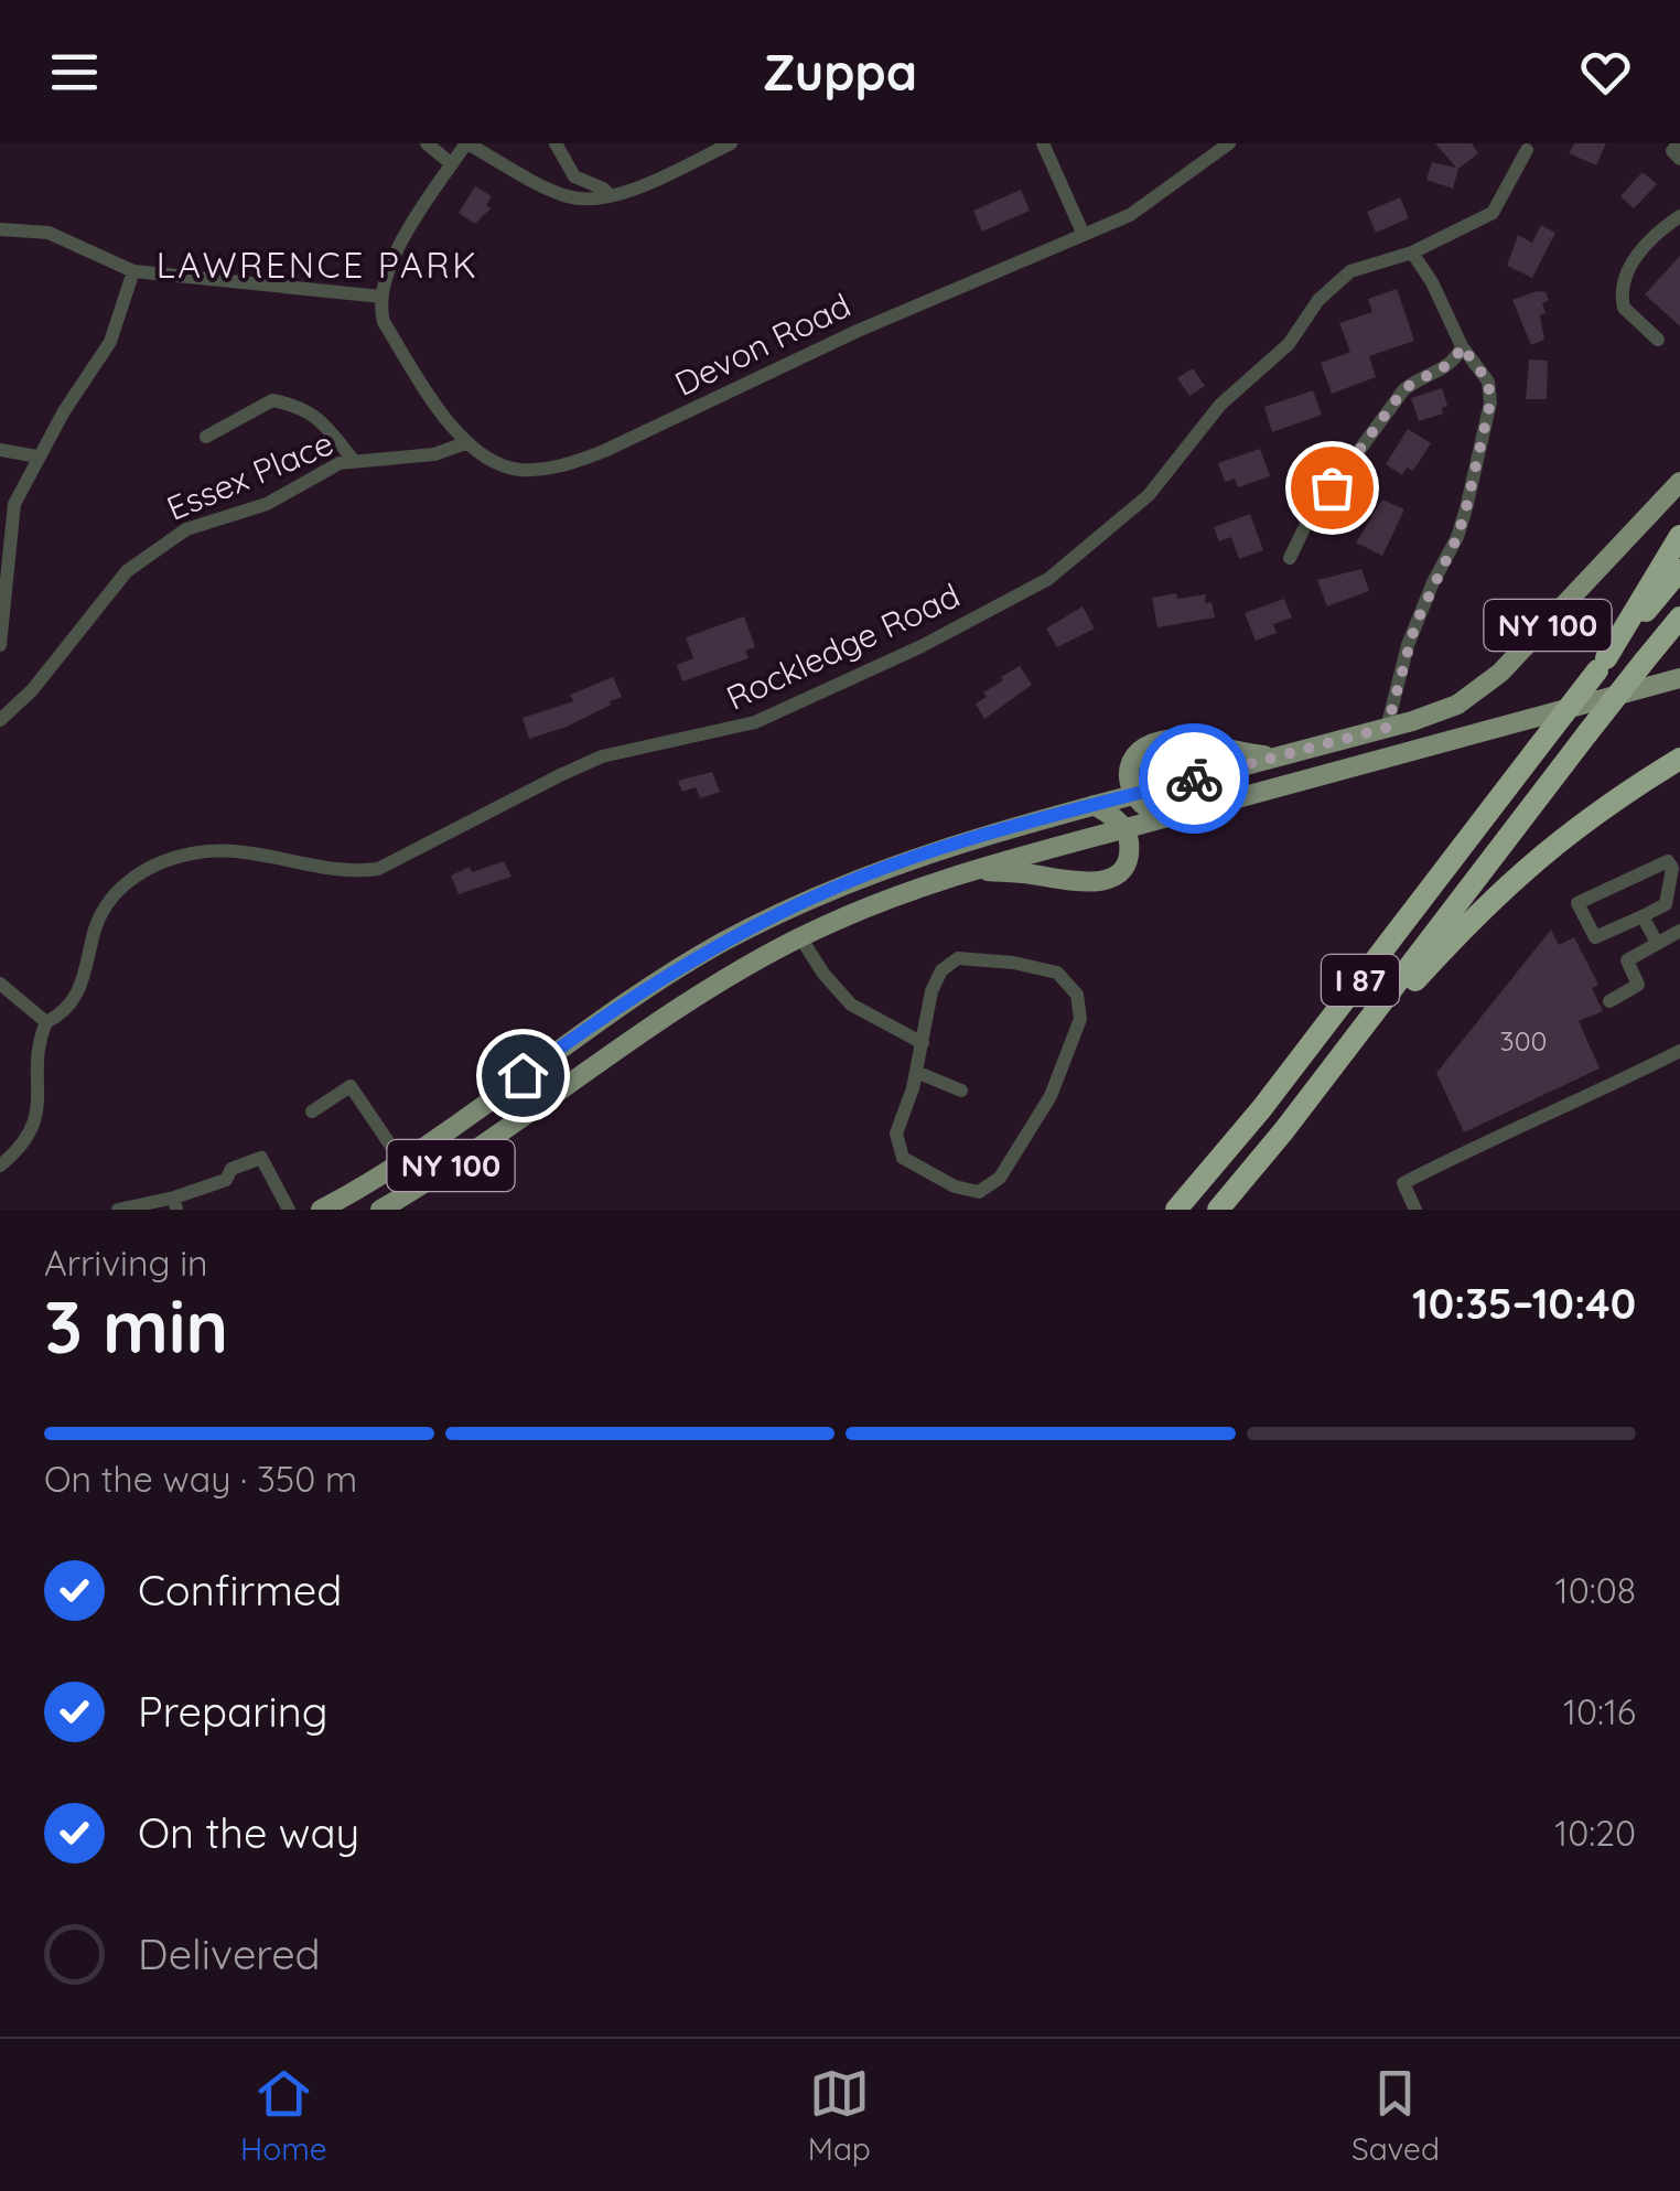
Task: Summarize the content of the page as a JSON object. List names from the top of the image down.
{
  "streets": {
    "highway": ["I 87"],
    "main road": ["NY 100"],
    "street": ["Devon Road", "Essex Place", "Rockledge Road"]
  },
  "crossings": [
    ["Devon Road", "Essex Place"]
  ],
  "districts": ["LAWRENCE PARK"],
  "house_numbers": ["300"],
  "page": {
    "header": "Zuppa",
    "heading": ["3 min", "Arriving in", "10:35–10:40"],
    "bar": "On the way · 350 m",
    "list": [
      ["Confirmed", "10:08"],
      ["Preparing", "10:16"],
      ["On the way", "10:20"],
      "Delivered"
    ],
    "tabs": ["Home", "Map", "Saved"]
  }
}
